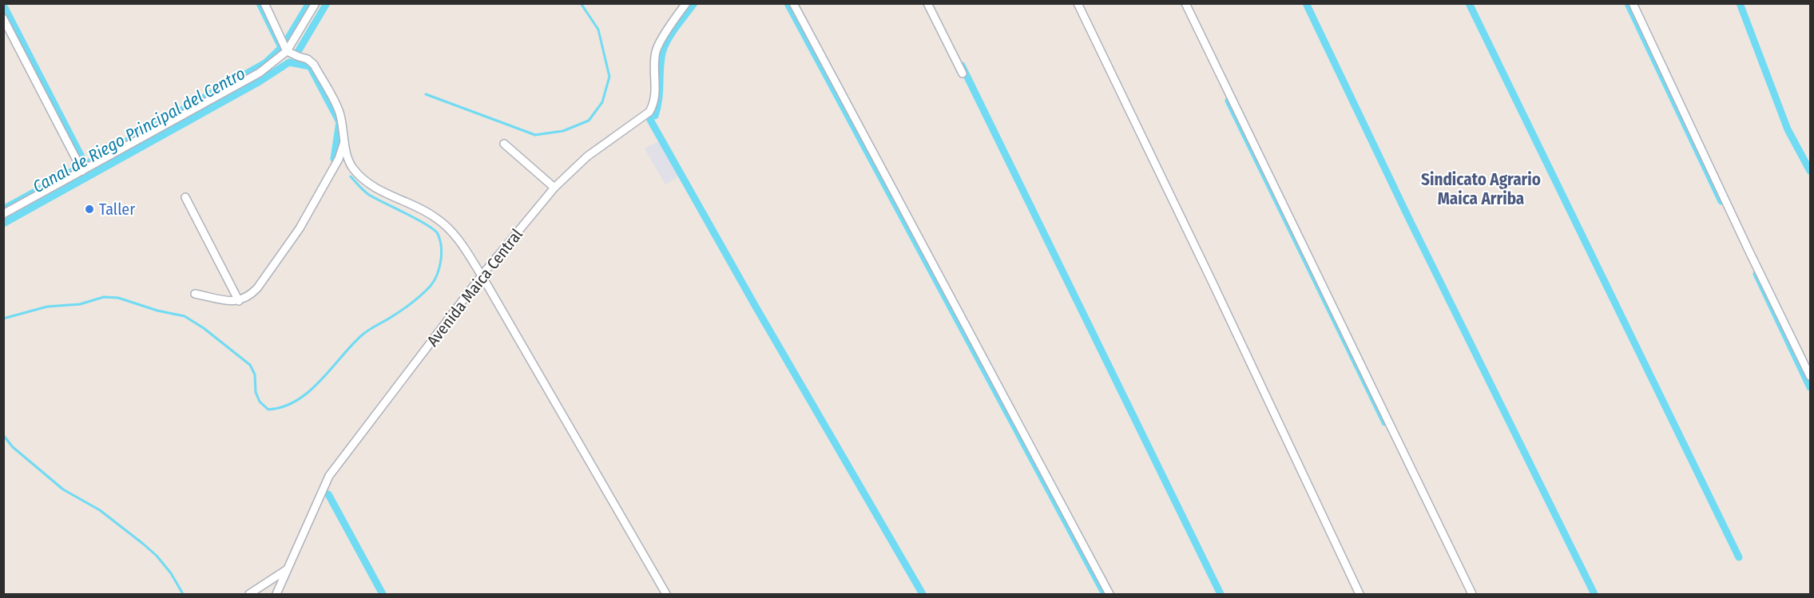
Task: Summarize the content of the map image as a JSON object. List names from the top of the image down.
{
  "streets": {
    "street": ["Avenida Maica Central"]
  },
  "districts": ["Sindicato Agrario Maica Arriba"],
  "water": ["Canal de Riego Principal del Centro"],
  "places": ["Taller"]
}
